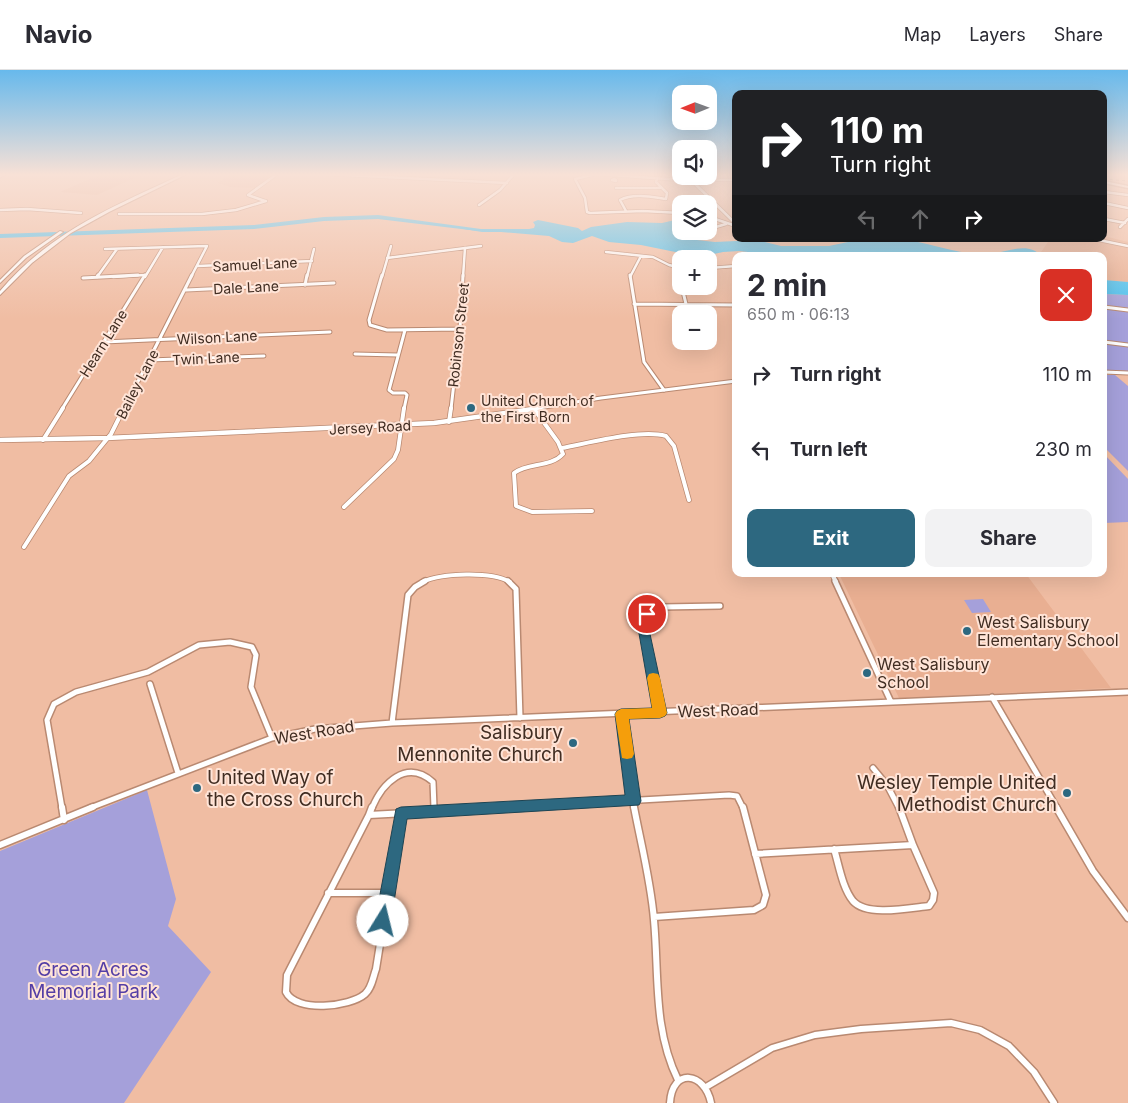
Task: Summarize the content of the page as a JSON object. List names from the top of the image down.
{
  "streets": {
    "street": [
      "Samuel Lane",
      "Dale Lane",
      "Robinson Street",
      "Wilson Lane",
      "Hearn Lane",
      "Twin Lane",
      "Bailey Lane",
      "Jersey Road",
      "West Road"
    ]
  },
  "crossings": [
    ["Samuel Lane", "Bailey Lane"],
    ["Dale Lane", "Bailey Lane"],
    ["Robinson Street", "Jersey Road"],
    ["Wilson Lane", "Hearn Lane"],
    ["Wilson Lane", "Bailey Lane"],
    ["Hearn Lane", "Bailey Lane"],
    ["Hearn Lane", "Jersey Road"],
    ["Twin Lane", "Bailey Lane"],
    ["Bailey Lane", "Jersey Road"]
  ],
  "parks": ["Green Acres Memorial Park"],
  "places": [
    "United Church of the First Born",
    "West Salisbury Elementary School",
    "West Salisbury School",
    "Salisbury Mennonite Church",
    "United Way of the Cross Church",
    "Wesley Temple United Methodist Church"
  ],
  "north": "left",
  "page": {
    "header": "Navio",
    "nav": ["Map", "Layers", "Share"],
    "map_buttons": ["+", "−"],
    "turn": ["110 m", "Turn right"],
    "heading": ["2 min", "650 m · 06:13"],
    "list": [
      {
        "name": "Turn right",
        "value": "110 m"
      },
      {
        "name": "Turn left",
        "value": "230 m"
      }
    ],
    "buttons": ["Exit", "Share"]
  }
}
